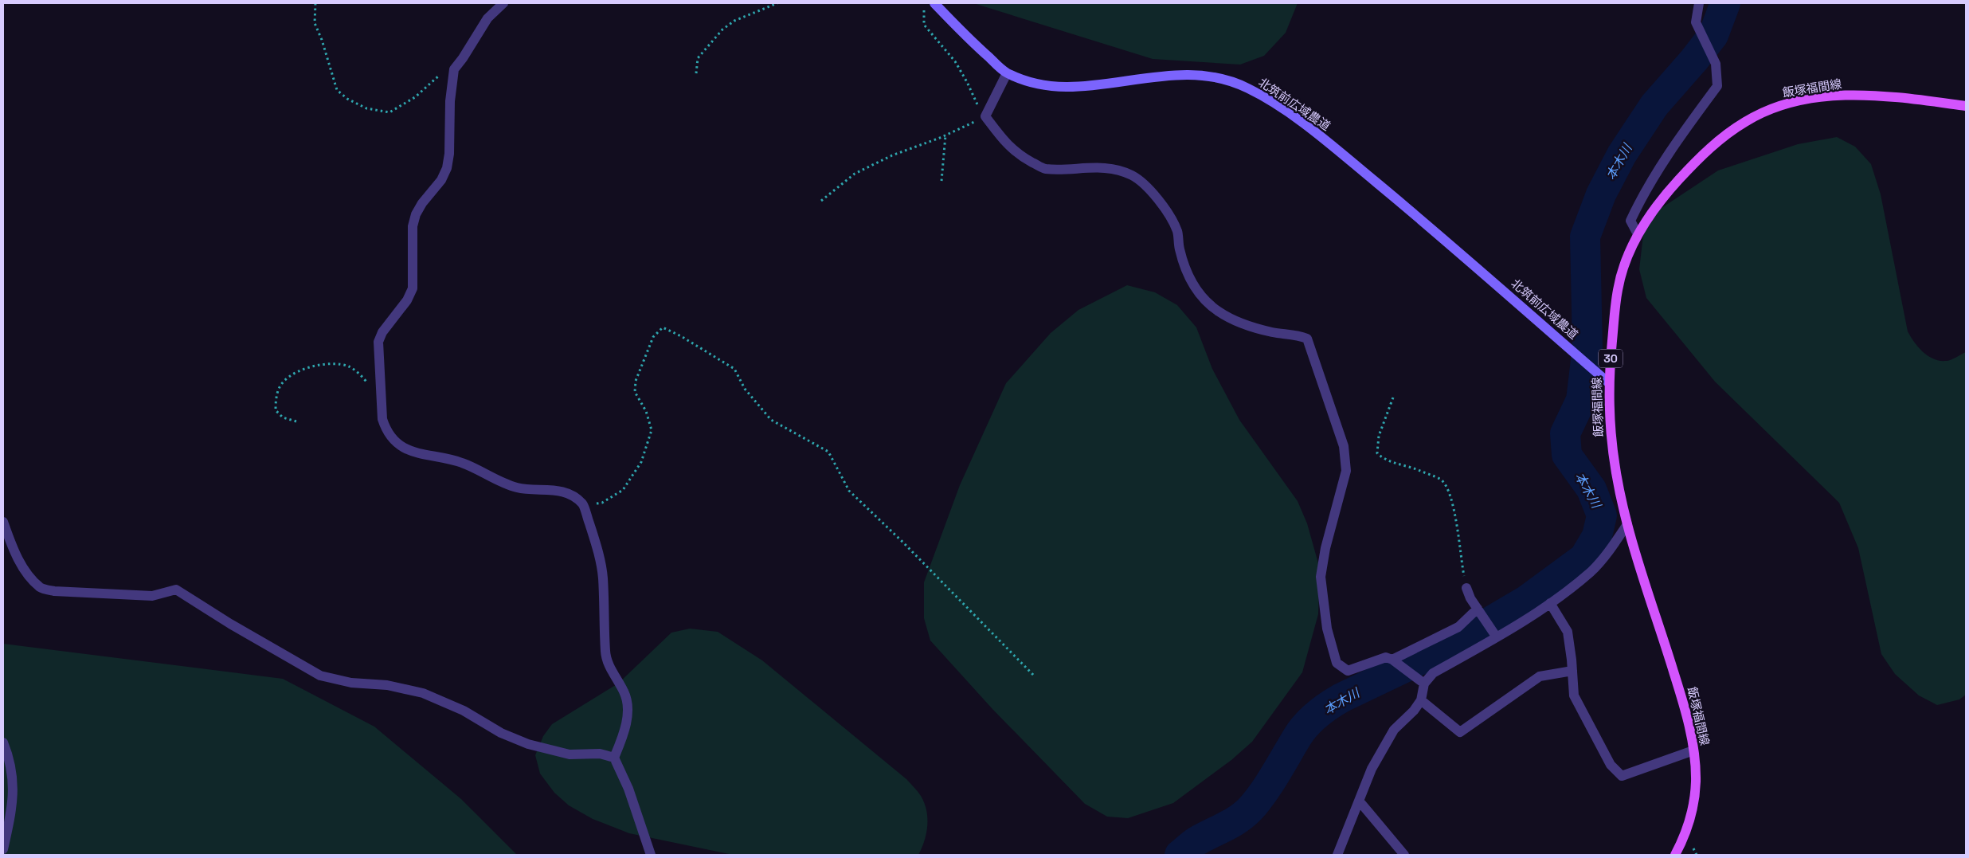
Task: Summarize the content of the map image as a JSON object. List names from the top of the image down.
{
  "streets": {
    "main road": ["飯塚福間線", "30"],
    "street": ["北筑前広域農道"]
  },
  "crossings": [
    ["飯塚福間線", "北筑前広域農道"]
  ],
  "water": ["本木川"]
}
